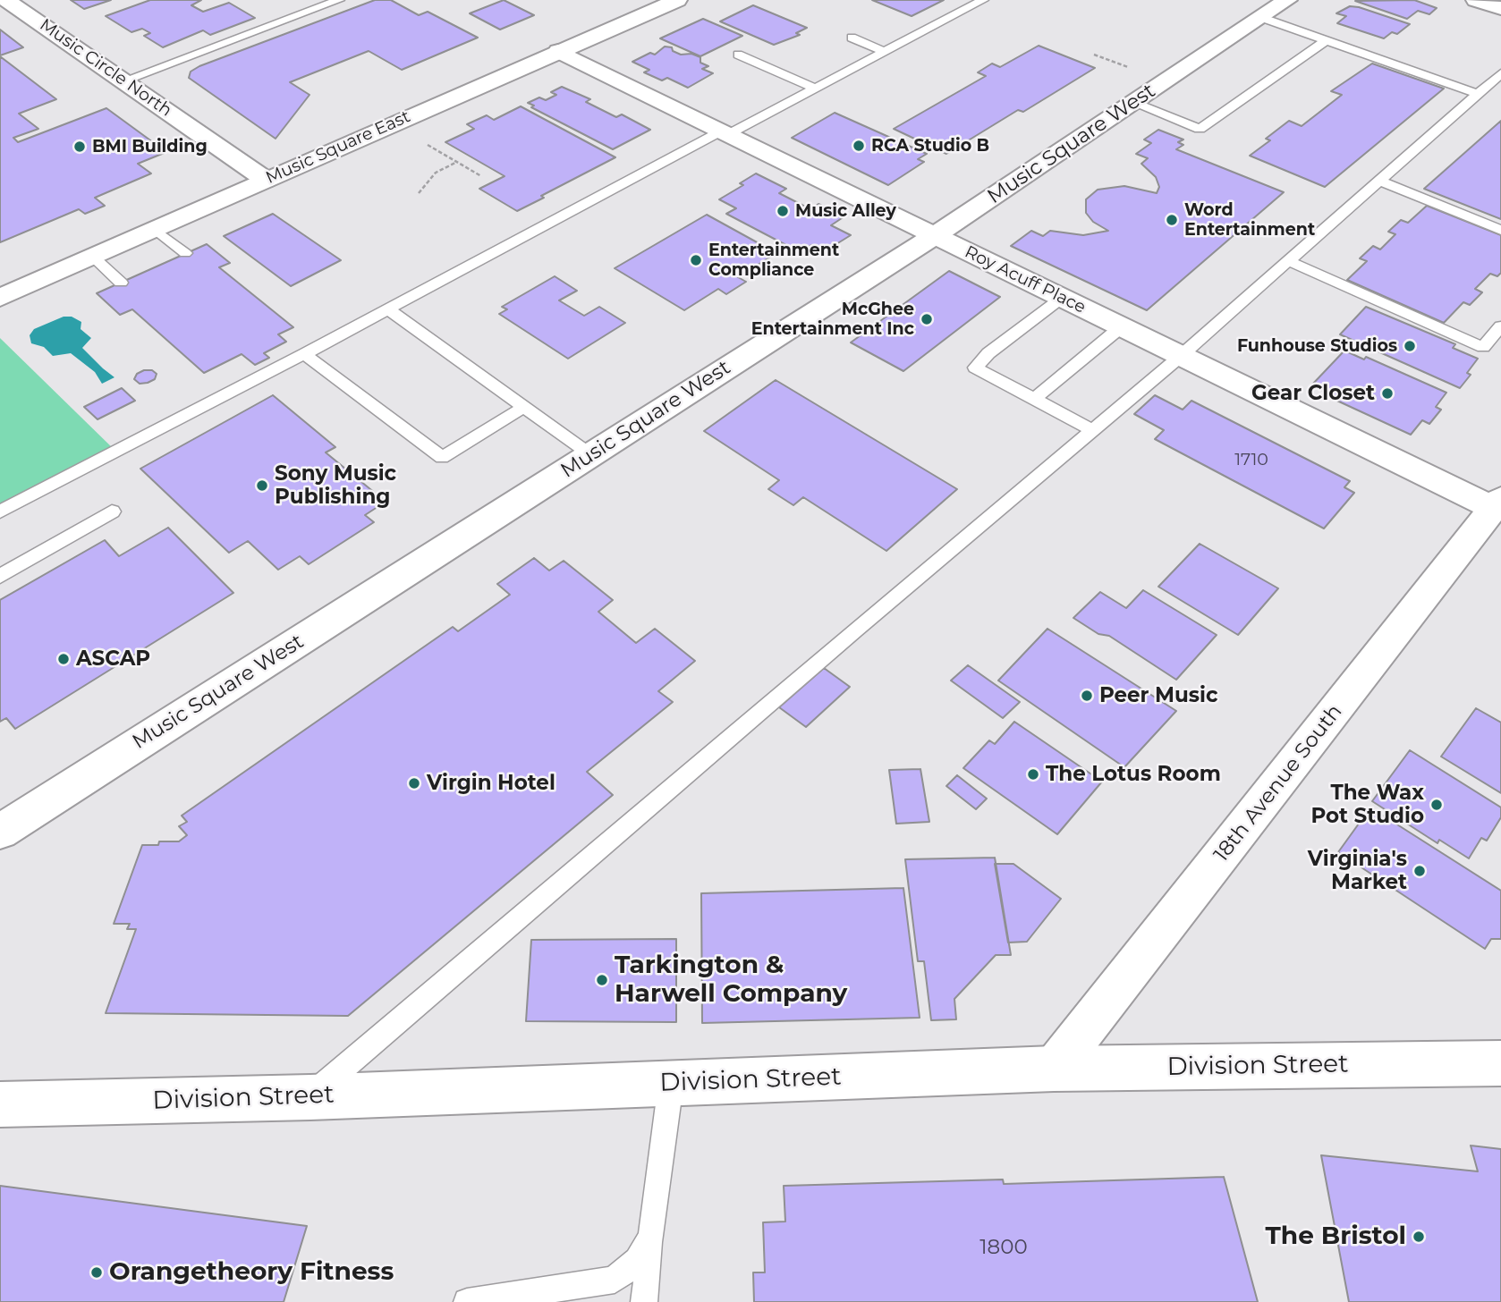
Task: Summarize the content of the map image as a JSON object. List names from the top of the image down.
{
  "streets": {
    "main road": [
      "Music Circle North",
      "Music Square West",
      "Music Square East",
      "Roy Acuff Place",
      "18th Avenue South",
      "Division Street"
    ]
  },
  "crossings": [
    ["Music Circle North", "Music Square East"],
    ["Music Square West", "Roy Acuff Place"],
    ["Music Square East", "Roy Acuff Place"],
    ["Roy Acuff Place", "18th Avenue South"],
    ["18th Avenue South", "Division Street"]
  ],
  "places": [
    "RCA Studio B",
    "BMI Building",
    "Music Alley",
    "Word Entertainment",
    "Entertainment Compliance",
    "McGhee Entertainment Inc",
    "Funhouse Studios",
    "Gear Closet",
    "Sony Music Publishing",
    "ASCAP",
    "Peer Music",
    "The Lotus Room",
    "Virgin Hotel",
    "The Wax Pot Studio",
    "Virginia's Market",
    "Tarkington & Harwell Company",
    "The Bristol",
    "Orangetheory Fitness"
  ],
  "house_numbers": ["1710", "1800"]
}
